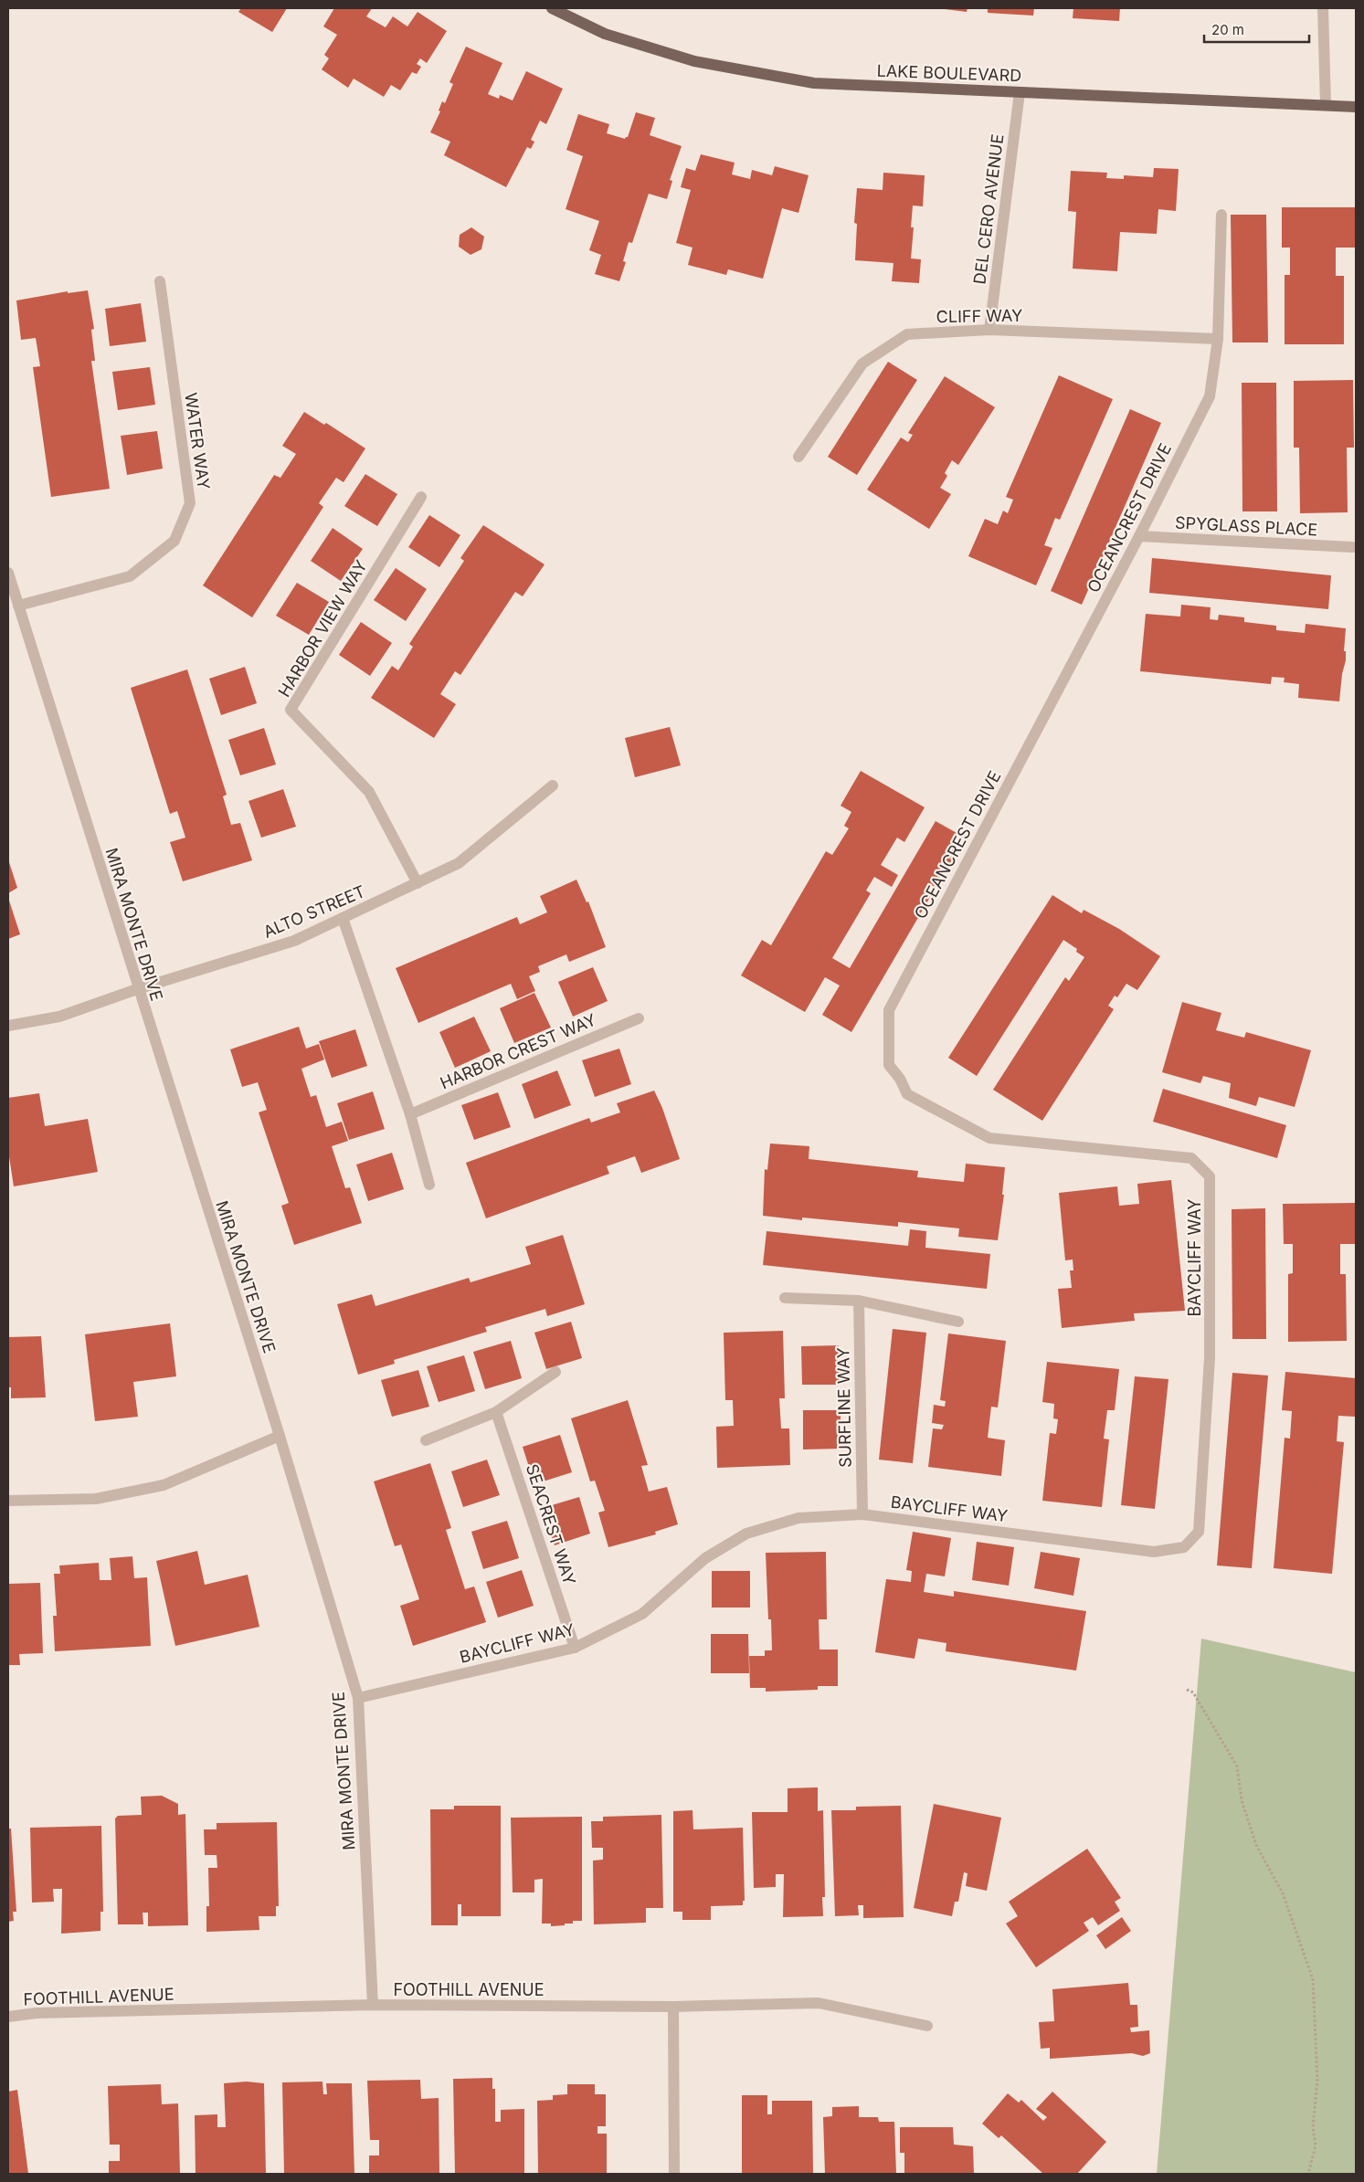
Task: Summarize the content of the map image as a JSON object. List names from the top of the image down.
{
  "streets": {
    "main road": ["LAKE BOULEVARD"],
    "street": [
      "DEL CERO AVENUE",
      "CLIFF WAY",
      "WATER WAY",
      "OCEANCREST DRIVE",
      "SPYGLASS PLACE",
      "HARBOR VIEW WAY",
      "ALTO STREET",
      "MIRA MONTE DRIVE",
      "HARBOR CREST WAY",
      "BAYCLIFF WAY",
      "SURFLINE WAY",
      "SEACREST WAY",
      "FOOTHILL AVENUE"
    ]
  },
  "crossings": [
    ["LAKE BOULEVARD", "DEL CERO AVENUE"],
    ["DEL CERO AVENUE", "CLIFF WAY"],
    ["CLIFF WAY", "OCEANCREST DRIVE"],
    ["WATER WAY", "MIRA MONTE DRIVE"],
    ["OCEANCREST DRIVE", "SPYGLASS PLACE"],
    ["OCEANCREST DRIVE", "BAYCLIFF WAY"],
    ["HARBOR VIEW WAY", "ALTO STREET"],
    ["ALTO STREET", "MIRA MONTE DRIVE"],
    ["MIRA MONTE DRIVE", "BAYCLIFF WAY"],
    ["MIRA MONTE DRIVE", "FOOTHILL AVENUE"],
    ["BAYCLIFF WAY", "SURFLINE WAY"],
    ["BAYCLIFF WAY", "SEACREST WAY"]
  ],
  "scale_bar": "20 m"
}
